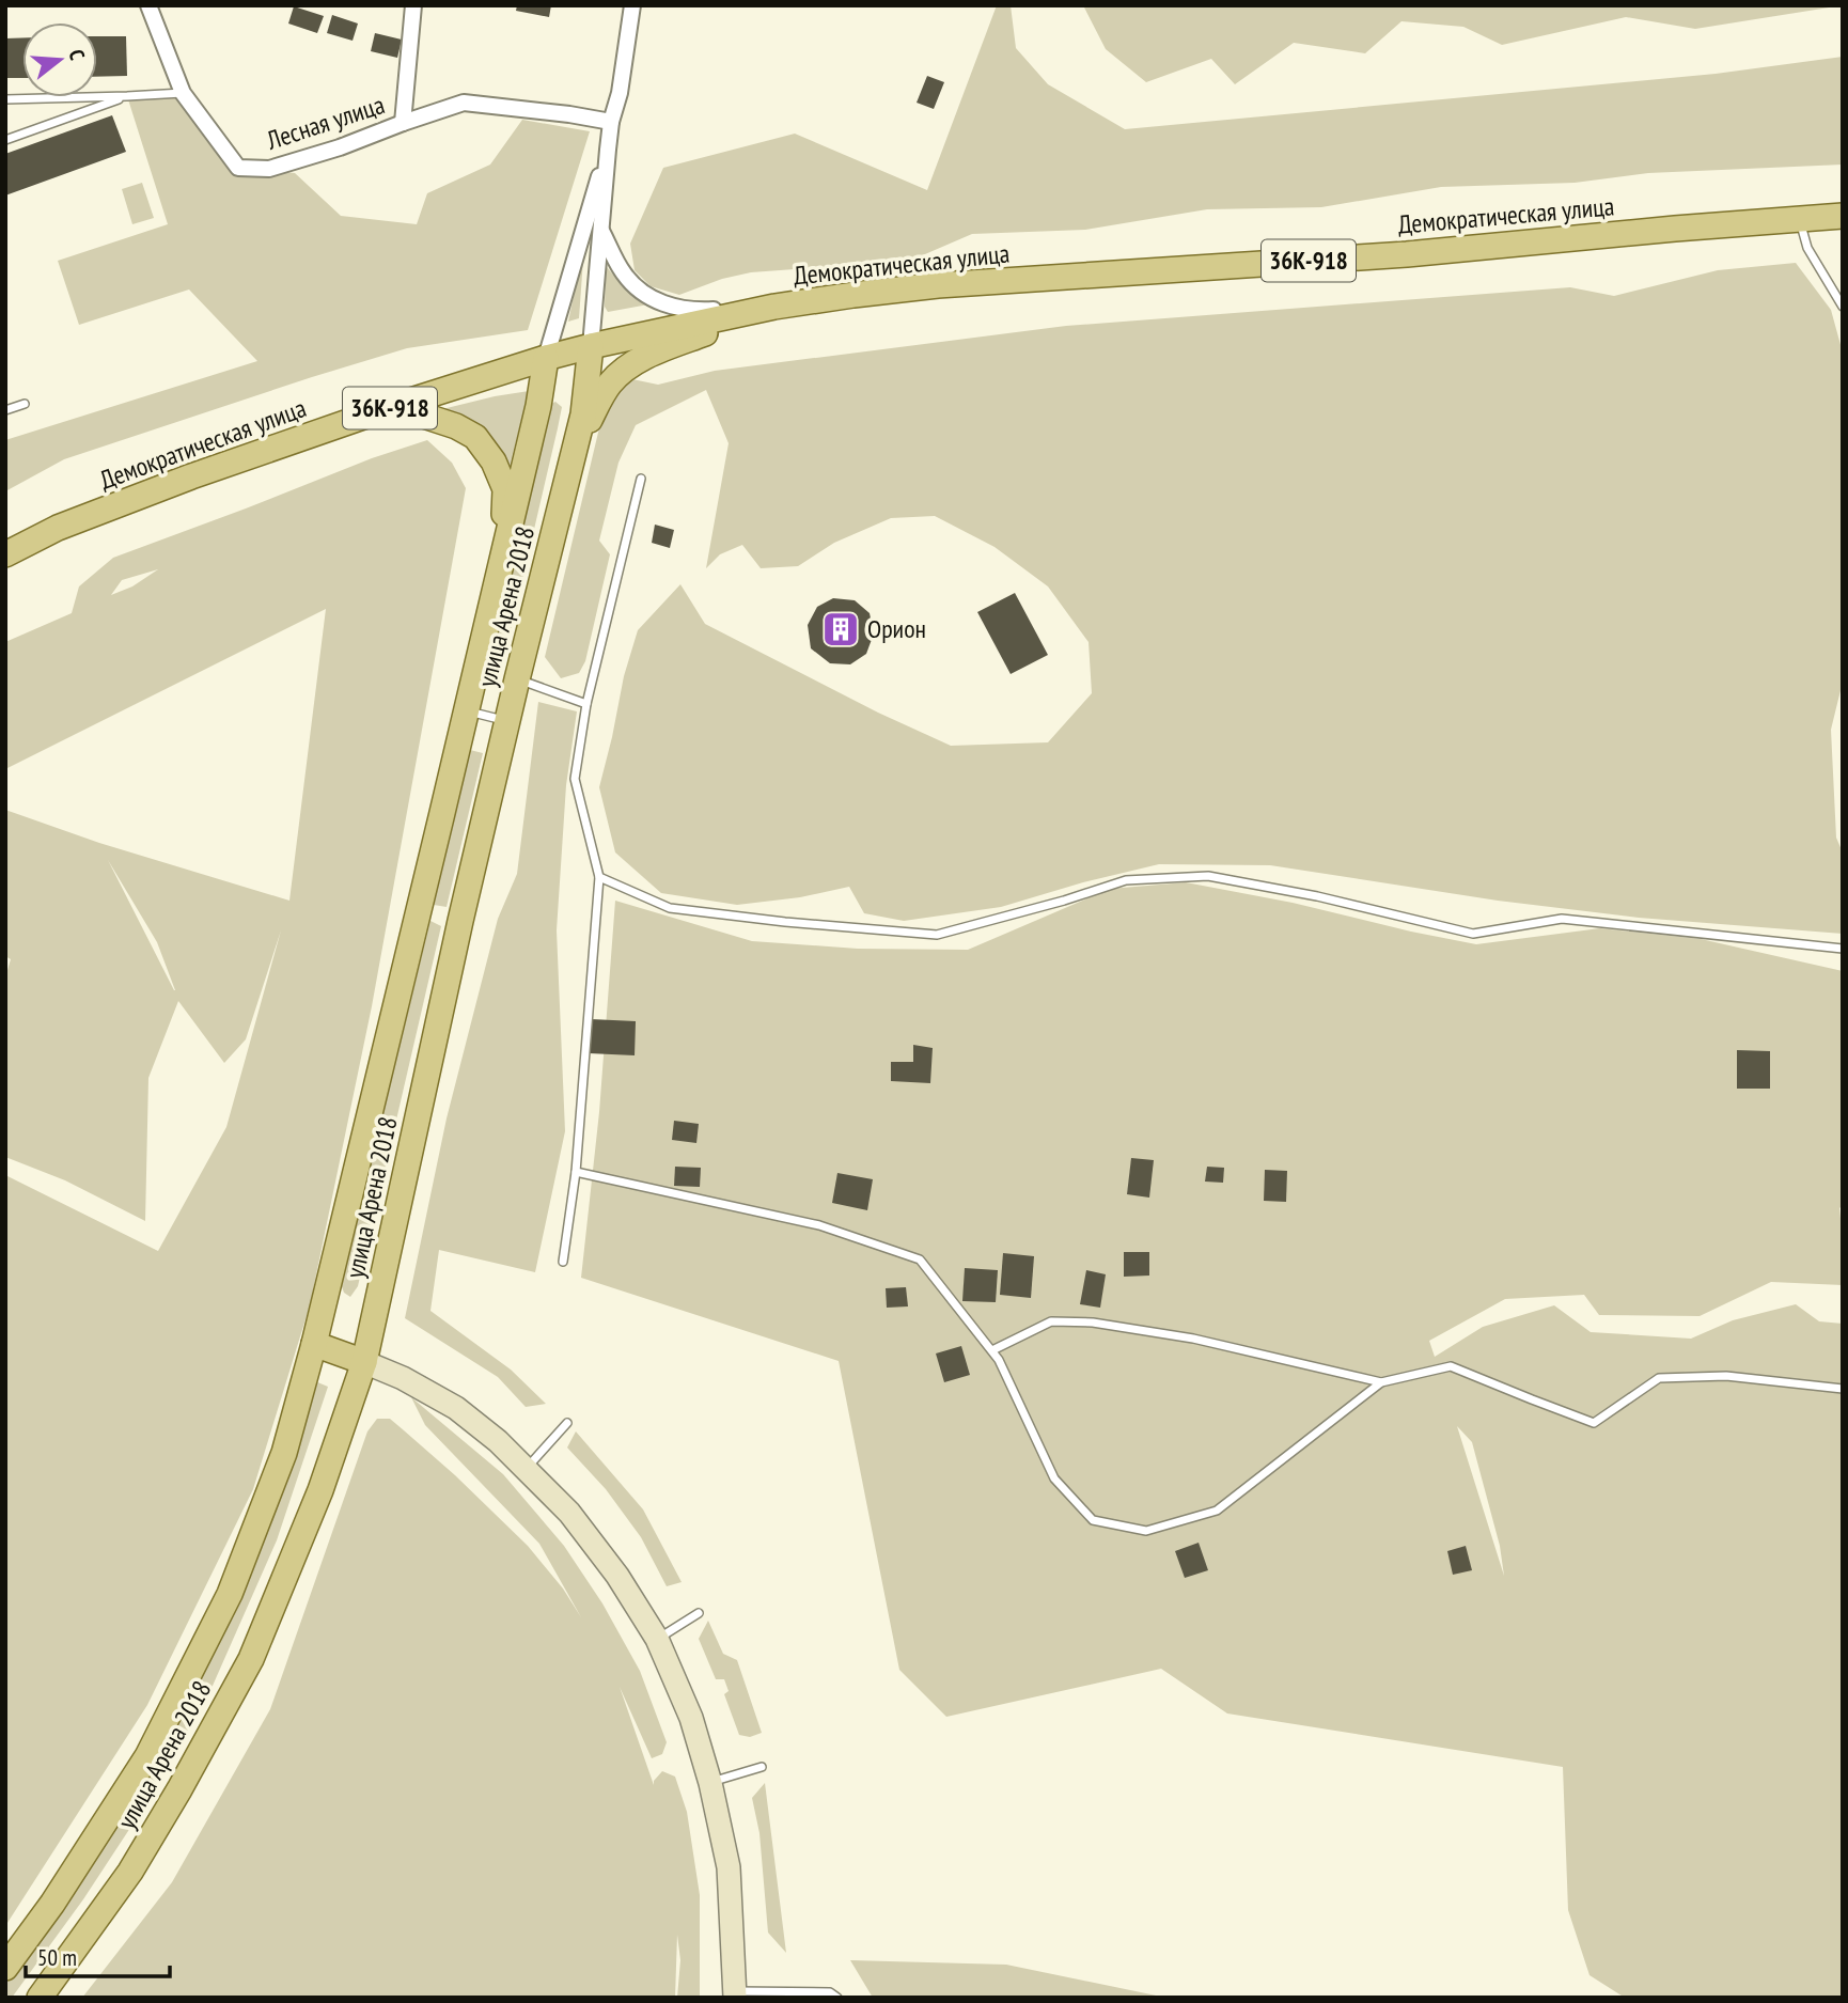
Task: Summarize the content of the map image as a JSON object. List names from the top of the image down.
{
  "streets": {
    "main road": ["Демократическая улица", "36К-918", "улица Арена 2018"],
    "street": ["Лесная улица"]
  },
  "crossings": [
    ["Демократическая улица", "улица Арена 2018"]
  ],
  "places": {
    "building": ["Орион"]
  },
  "scale_bar": "50 m",
  "north": "right"
}
